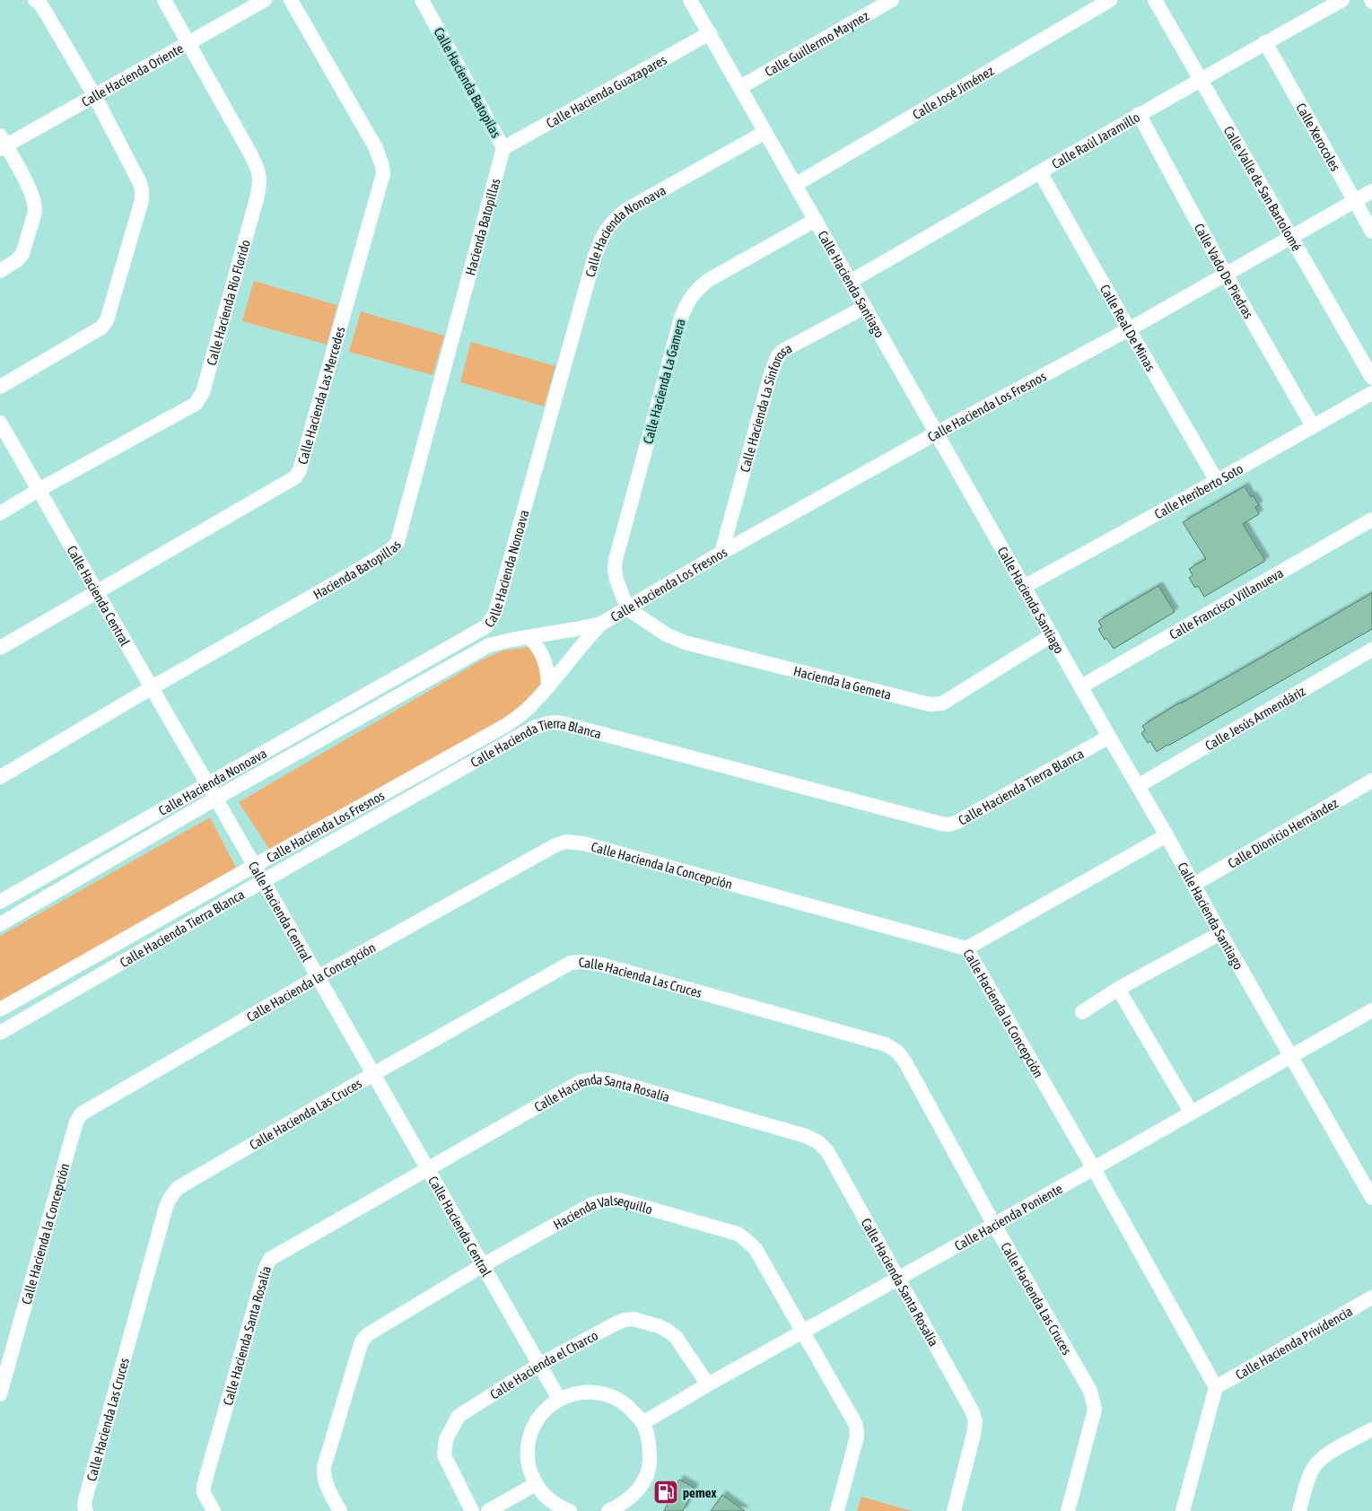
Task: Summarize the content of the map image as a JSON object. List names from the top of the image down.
{
  "streets": {
    "street": [
      "Calle Guillermo Maynez",
      "Calle Hacienda Oriente",
      "Calle Hacienda Batopilas",
      "Calle Hacienda Guazapares",
      "Calle José Jiménez",
      "Calle Xerocoles",
      "Calle Raúl Jaramillo",
      "Calle Valle de San Bartolomé",
      "Hacienda Batopillas",
      "Calle Hacienda Nonoava",
      "Calle Vado De Piedras",
      "Calle Hacienda Santiago",
      "Calle Hacienda Río Florido",
      "Calle Real De Minas",
      "Calle Hacienda La Gamera",
      "Calle Hacienda Las Mercedes",
      "Calle Hacienda Los Fresnos",
      "Calle Hacienda La Sinforosa",
      "Calle Heriberto Soto",
      "Calle Hacienda Central",
      "Calle Francisco Villanueva",
      "Hacienda la Gemeta",
      "Calle Jesús Armendáriz",
      "Calle Hacienda Tierra Blanca",
      "Calle Dionicio Hernández",
      "Calle Hacienda la Concepción",
      "Calle Hacienda Las Cruces",
      "Calle Hacienda Santa Rosalía",
      "Calle Hacienda Poniente",
      "Hacienda Valsequillo",
      "Calle Hacienda Prividencia",
      "Calle Hacienda el Charco"
    ]
  },
  "crossings": [
    ["Calle Guillermo Maynez", "Calle Hacienda Santiago"],
    ["Calle Hacienda Oriente", "Calle Hacienda Río Florido"],
    ["Calle Hacienda Batopilas", "Calle Hacienda Guazapares"],
    ["Calle Hacienda Batopilas", "Hacienda Batopillas"],
    ["Calle Hacienda Guazapares", "Calle Hacienda Santiago"],
    ["Calle José Jiménez", "Calle Hacienda Santiago"],
    ["Calle Xerocoles", "Calle Raúl Jaramillo"],
    ["Calle Xerocoles", "Calle Hacienda Los Fresnos"],
    ["Calle Raúl Jaramillo", "Calle Valle de San Bartolomé"],
    ["Calle Raúl Jaramillo", "Calle Vado De Piedras"],
    ["Calle Raúl Jaramillo", "Calle Hacienda Santiago"],
    ["Calle Raúl Jaramillo", "Calle Real De Minas"],
    ["Calle Valle de San Bartolomé", "Calle Hacienda Los Fresnos"],
    ["Hacienda Batopillas", "Calle Hacienda Central"],
    ["Calle Hacienda Nonoava", "Calle Hacienda Santiago"],
    ["Calle Hacienda Nonoava", "Calle Hacienda Central"],
    ["Calle Vado De Piedras", "Calle Hacienda Los Fresnos"],
    ["Calle Vado De Piedras", "Calle Heriberto Soto"],
    ["Calle Hacienda Santiago", "Calle Hacienda La Gamera"],
    ["Calle Hacienda Santiago", "Calle Hacienda Los Fresnos"],
    ["Calle Hacienda Santiago", "Calle Hacienda La Sinforosa"],
    ["Calle Hacienda Santiago", "Calle Heriberto Soto"],
    ["Calle Hacienda Santiago", "Calle Francisco Villanueva"],
    ["Calle Hacienda Santiago", "Hacienda la Gemeta"],
    ["Calle Hacienda Santiago", "Calle Jesús Armendáriz"],
    ["Calle Hacienda Santiago", "Calle Hacienda Tierra Blanca"],
    ["Calle Hacienda Santiago", "Calle Dionicio Hernández"],
    ["Calle Hacienda Santiago", "Calle Hacienda Poniente"],
    ["Calle Hacienda Río Florido", "Calle Hacienda Central"],
    ["Calle Real De Minas", "Calle Hacienda Los Fresnos"],
    ["Calle Real De Minas", "Calle Heriberto Soto"],
    ["Calle Hacienda La Gamera", "Calle Hacienda Los Fresnos"],
    ["Calle Hacienda La Gamera", "Hacienda la Gemeta"],
    ["Calle Hacienda Las Mercedes", "Calle Hacienda Central"],
    ["Calle Hacienda Los Fresnos", "Calle Hacienda La Sinforosa"],
    ["Calle Hacienda Los Fresnos", "Calle Hacienda Central"],
    ["Calle Hacienda Los Fresnos", "Hacienda la Gemeta"],
    ["Calle Hacienda Central", "Calle Hacienda Tierra Blanca"],
    ["Calle Hacienda Central", "Calle Hacienda la Concepción"],
    ["Calle Hacienda Central", "Calle Hacienda Las Cruces"],
    ["Calle Hacienda Central", "Calle Hacienda Santa Rosalía"],
    ["Calle Hacienda Central", "Hacienda Valsequillo"],
    ["Calle Hacienda Central", "Calle Hacienda el Charco"],
    ["Calle Hacienda la Concepción", "Calle Hacienda Poniente"],
    ["Calle Hacienda la Concepción", "Calle Hacienda Prividencia"],
    ["Calle Hacienda Las Cruces", "Calle Hacienda Poniente"],
    ["Calle Hacienda Santa Rosalía", "Calle Hacienda Poniente"],
    ["Calle Hacienda Poniente", "Hacienda Valsequillo"],
    ["Calle Hacienda Poniente", "Calle Hacienda el Charco"]
  ],
  "places": {
    "fuel station": ["pemex"]
  }
}
